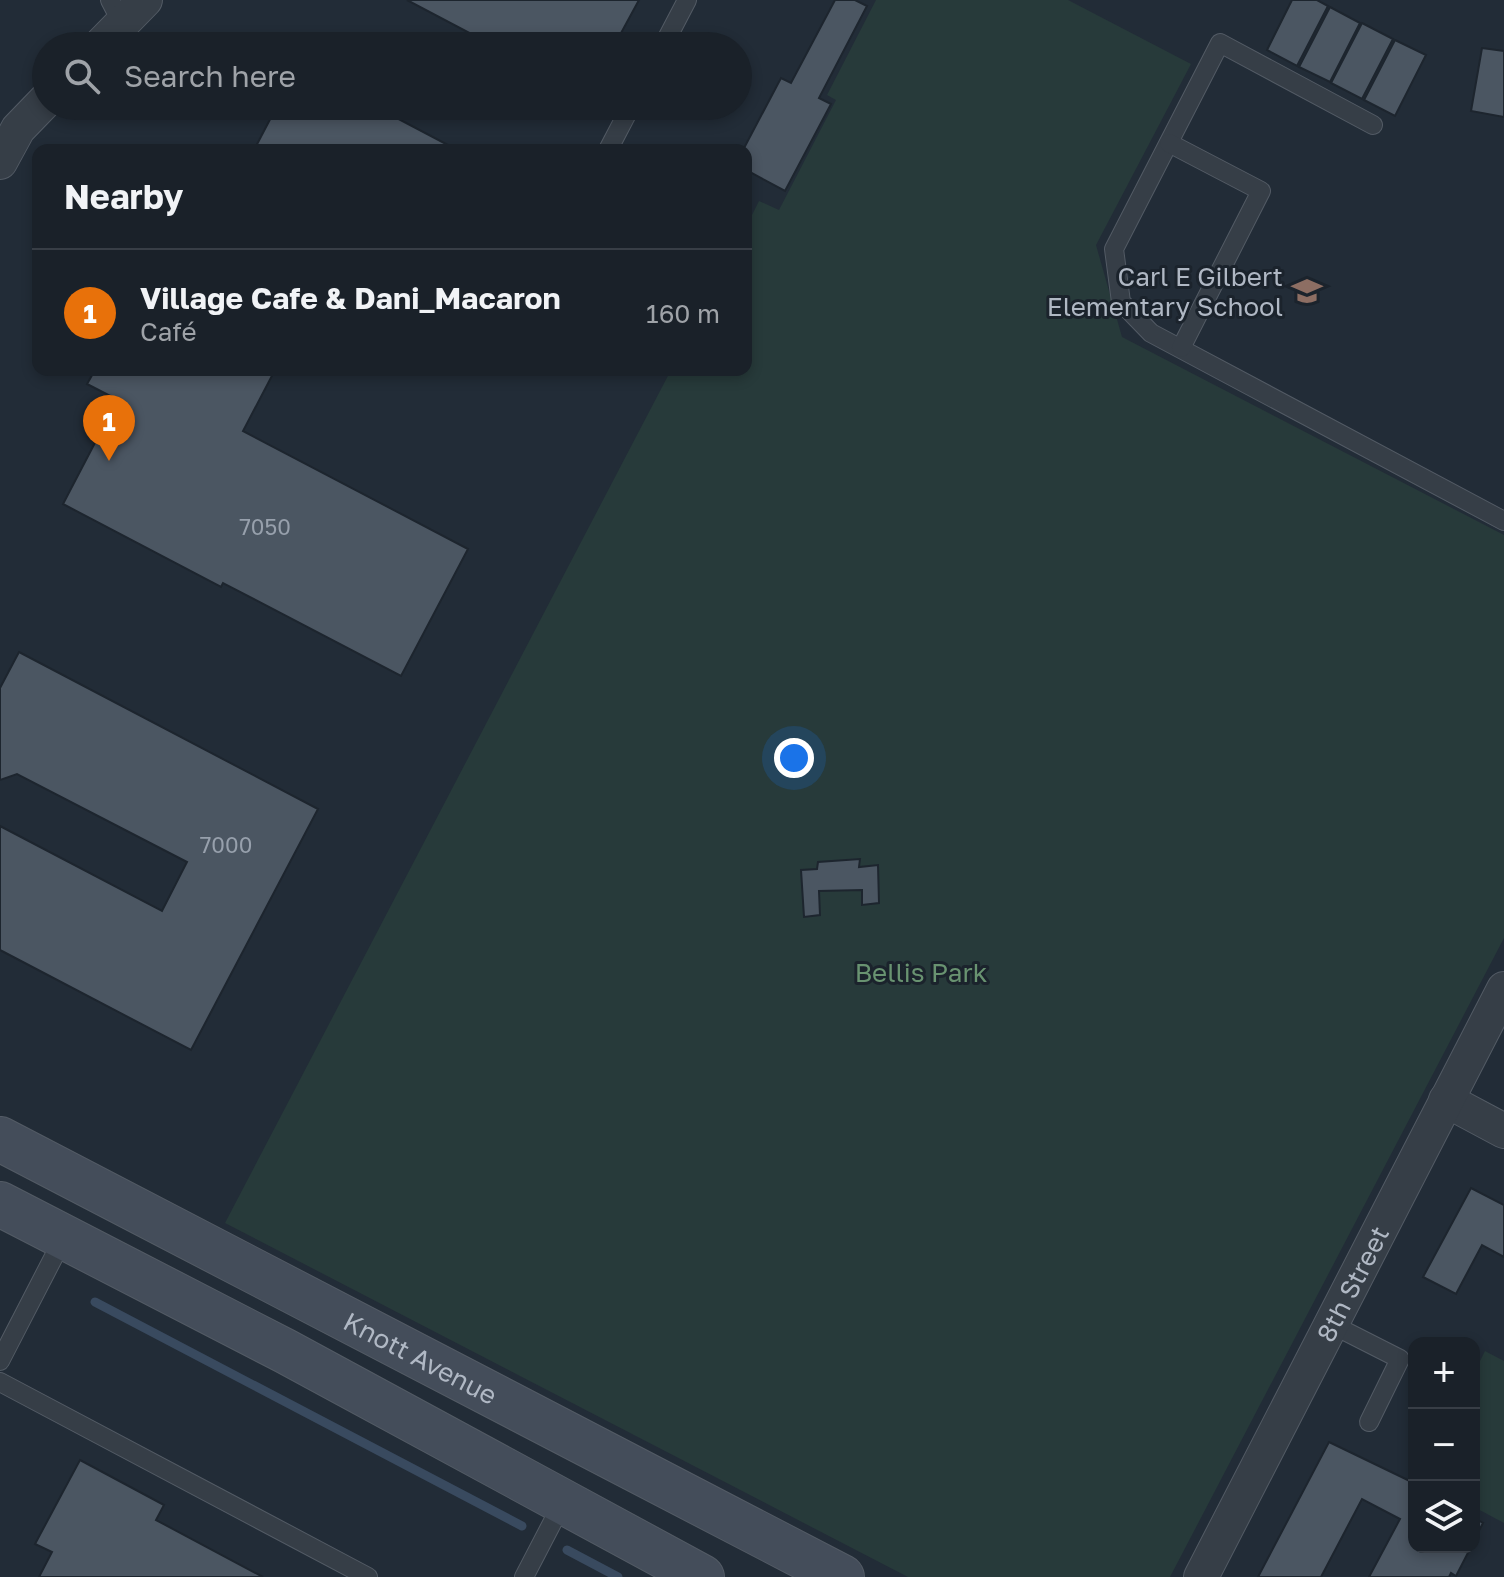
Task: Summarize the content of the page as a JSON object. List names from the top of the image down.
{
  "streets": {
    "main road": ["Knott Avenue"],
    "street": ["8th Street"]
  },
  "parks": ["Bellis Park"],
  "places": {
    "school or university": ["Carl E Gilbert Elementary School"]
  },
  "house_numbers": ["7050", "7000"],
  "page": {
    "search": "Search here",
    "heading": "Nearby",
    "list": [
      {
        "mark": "1",
        "name": "Village Cafe & Dani_Macaron",
        "note": "Café",
        "value": "160 m"
      }
    ],
    "pins": "1",
    "map_buttons": ["+", "−"]
  }
}
